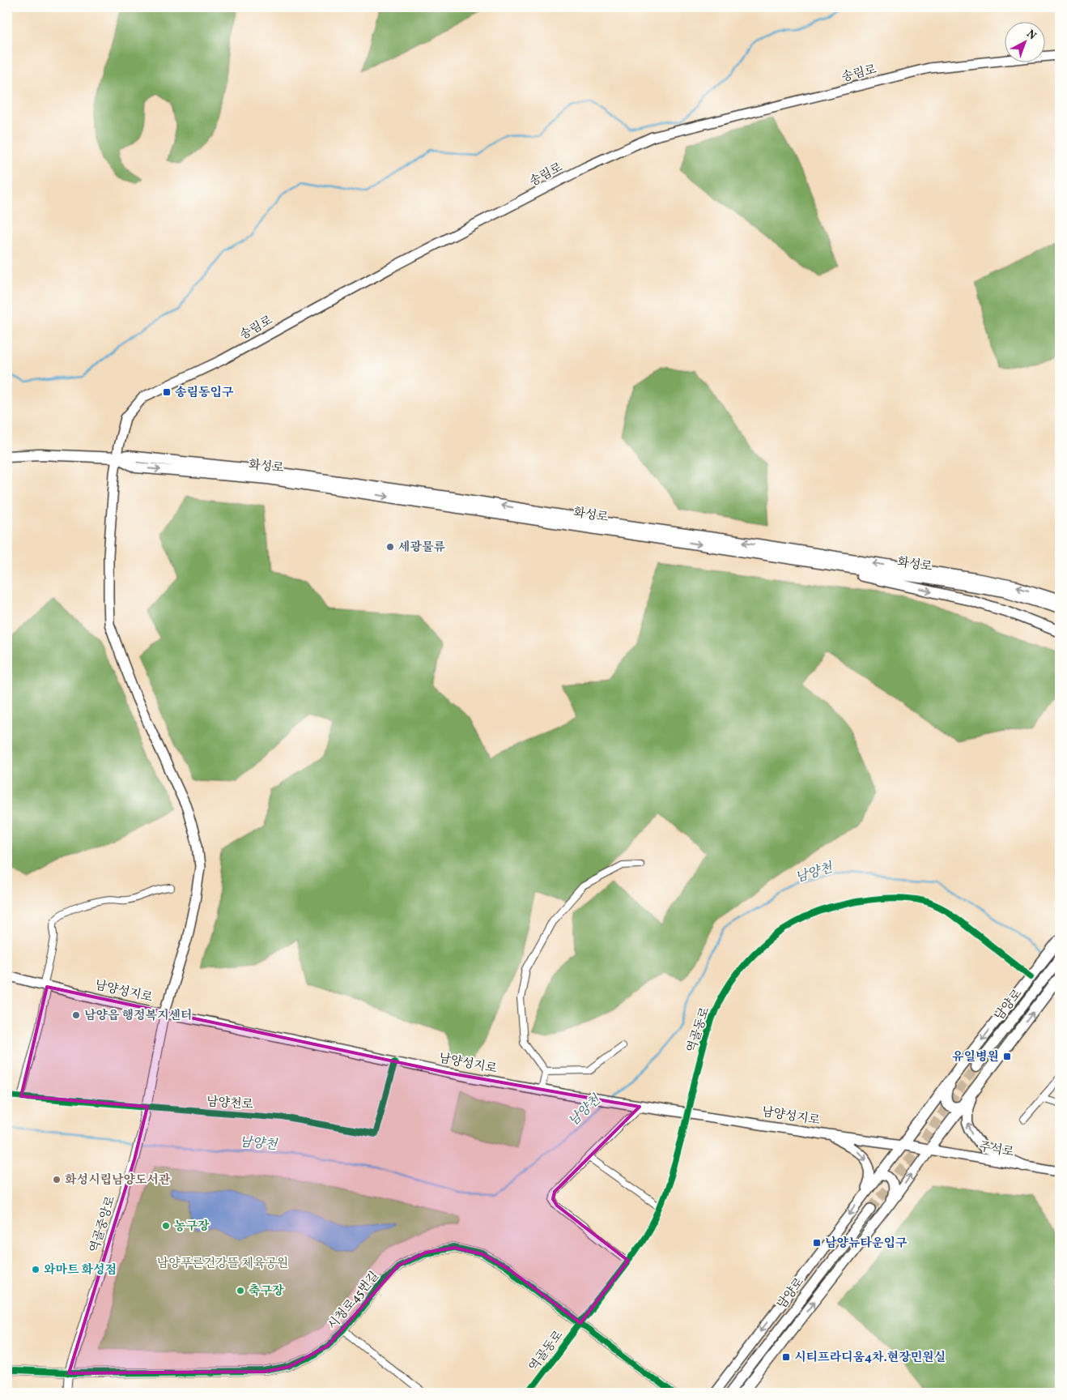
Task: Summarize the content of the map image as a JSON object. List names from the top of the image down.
{
  "streets": {
    "main road": [
      "송림로",
      "화성로",
      "남양성지로",
      "남양로",
      "주석로"
    ],
    "street": [
      "역골동로",
      "남양천로",
      "역골중앙로",
      "시청로45번길"
    ]
  },
  "crossings": [
    ["송림로", "화성로"],
    ["송림로", "남양성지로"],
    ["송림로", "역골중앙로"],
    ["남양성지로", "역골동로"],
    ["남양성지로", "남양천로"],
    ["남양성지로", "주석로"],
    ["남양성지로", "역골중앙로"],
    ["역골동로", "시청로45번길"],
    ["남양천로", "역골중앙로"],
    ["역골중앙로", "시청로45번길"]
  ],
  "water": ["남양천"],
  "parks": ["남양푸른건강뜰 체육공원"],
  "places": {
    "transit": [
      "송림동입구",
      "유일병원",
      "남양뉴타운입구",
      "시티프라디움4차.현장민원실"
    ],
    "other": [
      "세광물류",
      "남양읍 행정복지센터",
      "화성시립남양도서관",
      "농구장",
      "와마트 화성점",
      "축구장"
    ]
  },
  "north": "top right"
}
